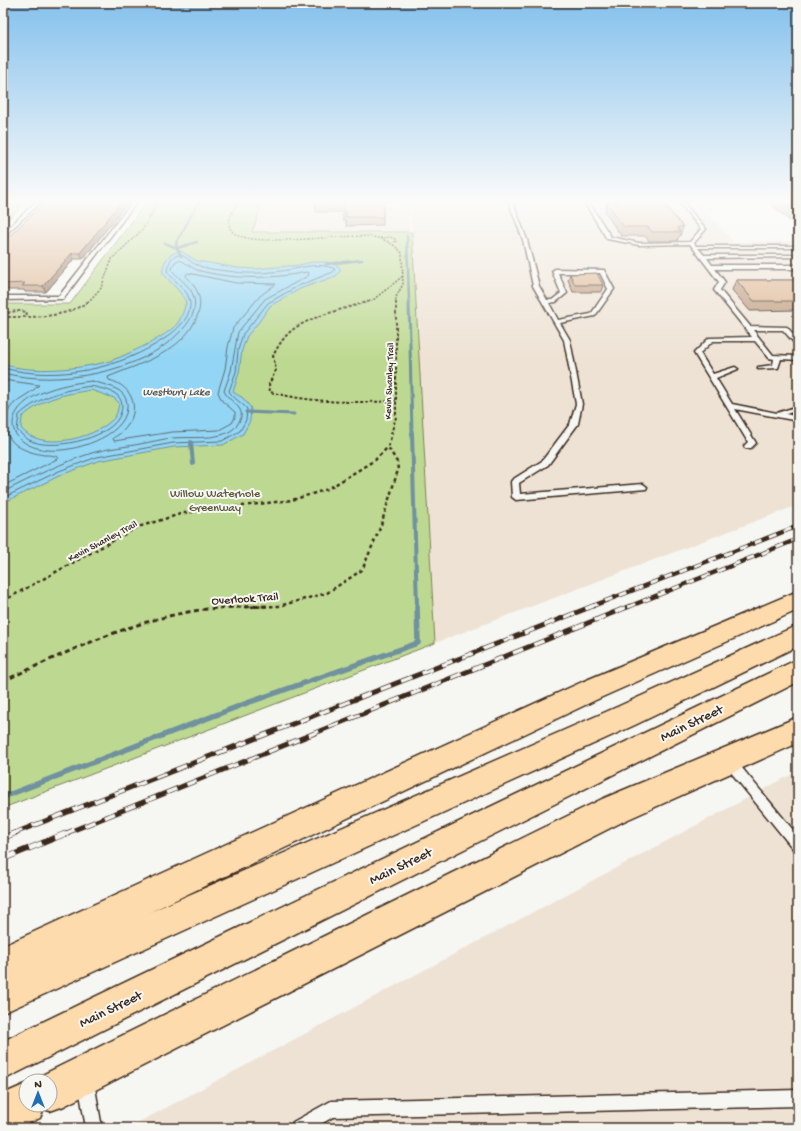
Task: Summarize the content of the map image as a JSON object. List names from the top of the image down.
{
  "streets": {
    "highway": ["Main Street"],
    "path": ["Kevin Shanley Trail", "Overlook Trail"]
  },
  "crossings": [
    ["Kevin Shanley Trail", "Overlook Trail"]
  ],
  "water": ["Westbury Lake"],
  "parks": ["Willow Waterhole Greenway"],
  "north": "top"
}
